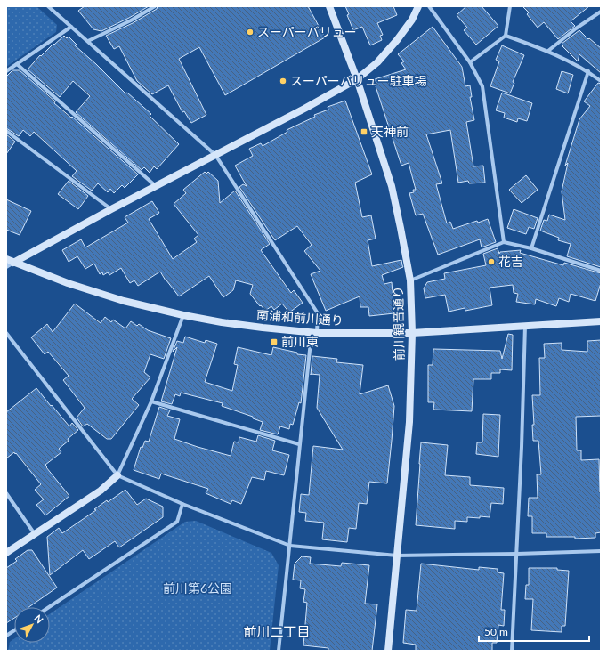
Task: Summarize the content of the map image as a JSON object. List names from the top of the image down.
{
  "streets": {
    "street": ["南浦和前川通り", "前川観音通り"]
  },
  "crossings": [
    ["南浦和前川通り", "前川観音通り"]
  ],
  "districts": ["前川二丁目"],
  "parks": ["前川第6公園"],
  "places": {
    "other": ["スーパーバリュー", "スーパーバリュー駐車場", "花吉"],
    "transit": ["天神前", "前川東"]
  },
  "scale_bar": "50 m",
  "north": "top right"
}
